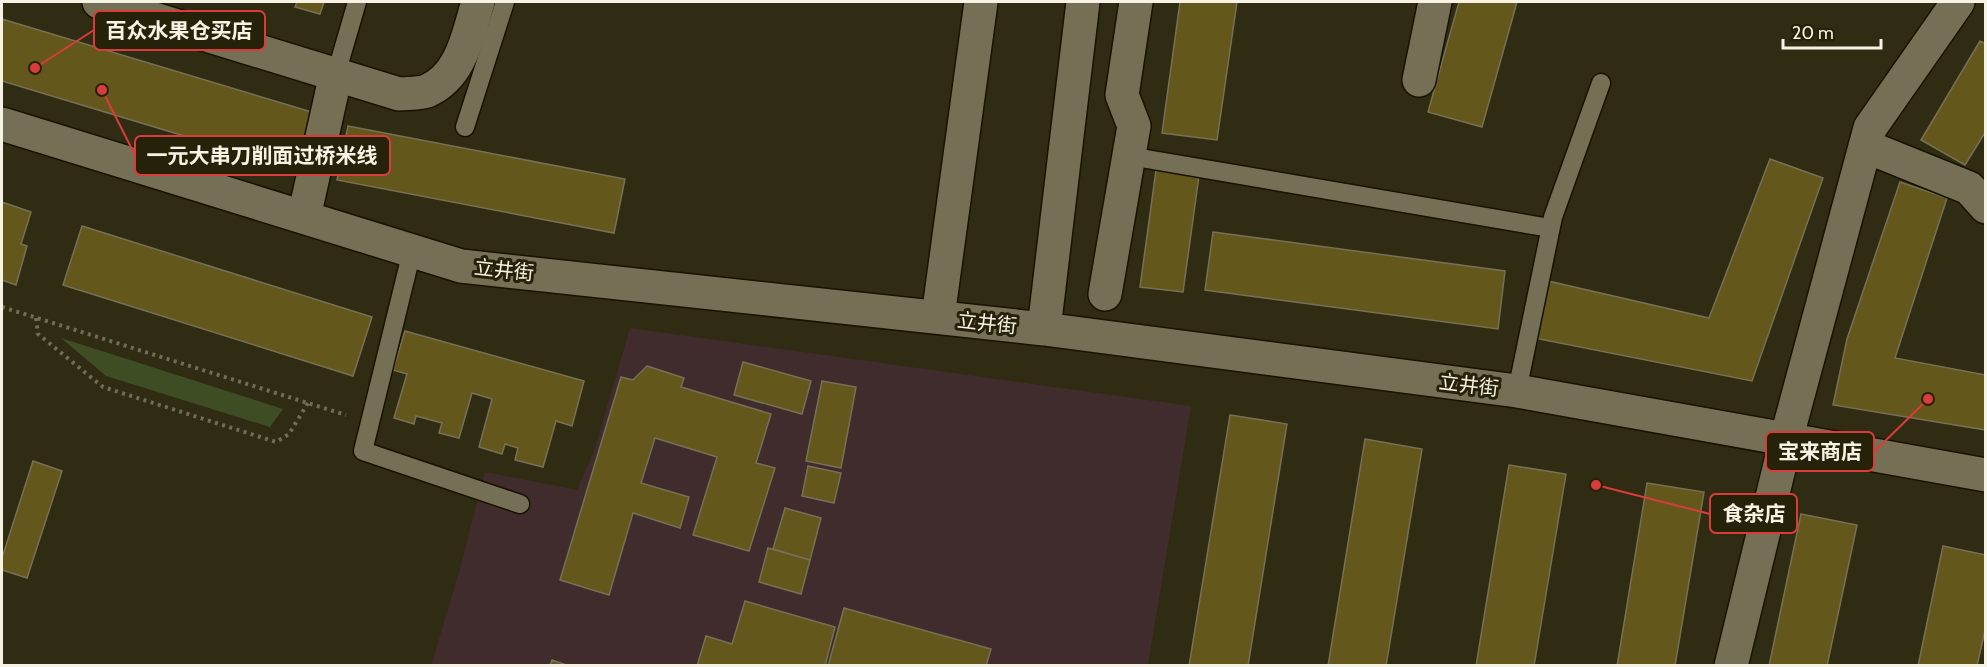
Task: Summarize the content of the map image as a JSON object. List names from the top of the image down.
{
  "streets": {
    "street": ["立井街"]
  },
  "places": [
    "百众水果仓买店",
    "一元大串刀削面过桥米线",
    "宝来商店",
    "食杂店"
  ],
  "scale_bar": "20 m"
}
